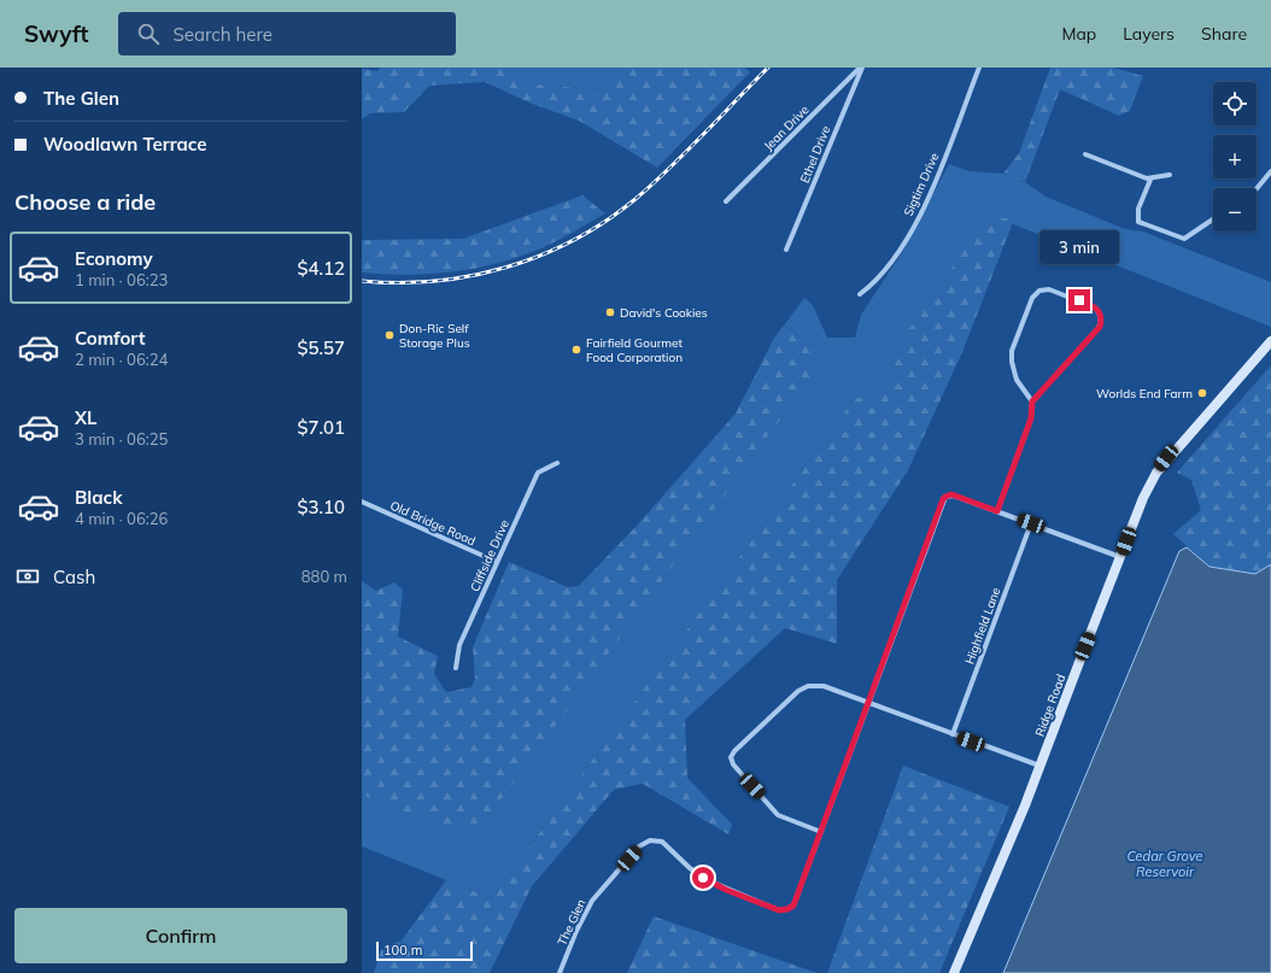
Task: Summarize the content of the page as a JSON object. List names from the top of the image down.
{
  "streets": {
    "main road": ["Ridge Road"],
    "street": [
      "Jean Drive",
      "Ethel Drive",
      "Sigtim Drive",
      "Old Bridge Road",
      "Cliffside Drive",
      "Highfield Lane",
      "The Glen"
    ]
  },
  "crossings": [
    ["Jean Drive", "Ethel Drive"],
    ["Old Bridge Road", "Cliffside Drive"]
  ],
  "water": ["Cedar Grove Reservoir"],
  "places": [
    "David's Cookies",
    "Don-Ric Self Storage Plus",
    "Fairfield Gourmet Food Corporation",
    "Worlds End Farm"
  ],
  "scale_bar": "100 m",
  "page": {
    "header": "Swyft",
    "search": "Search here",
    "nav": ["Map", "Layers", "Share"],
    "banner": ["The Glen", "Woodlawn Terrace"],
    "map_buttons": ["+", "−"],
    "heading": "Choose a ride",
    "bubble": "3 min",
    "list": [
      {
        "name": "Economy",
        "note": "1 min · 06:23",
        "value": "$4.12"
      },
      {
        "name": "Comfort",
        "note": "2 min · 06:24",
        "value": "$5.57"
      },
      {
        "name": "XL",
        "note": "3 min · 06:25",
        "value": "$7.01"
      },
      {
        "name": "Black",
        "note": "4 min · 06:26",
        "value": "$3.10"
      }
    ],
    "pay": ["Cash", "880 m"],
    "buttons": "Confirm",
    "scale": "100 m"
  }
}
